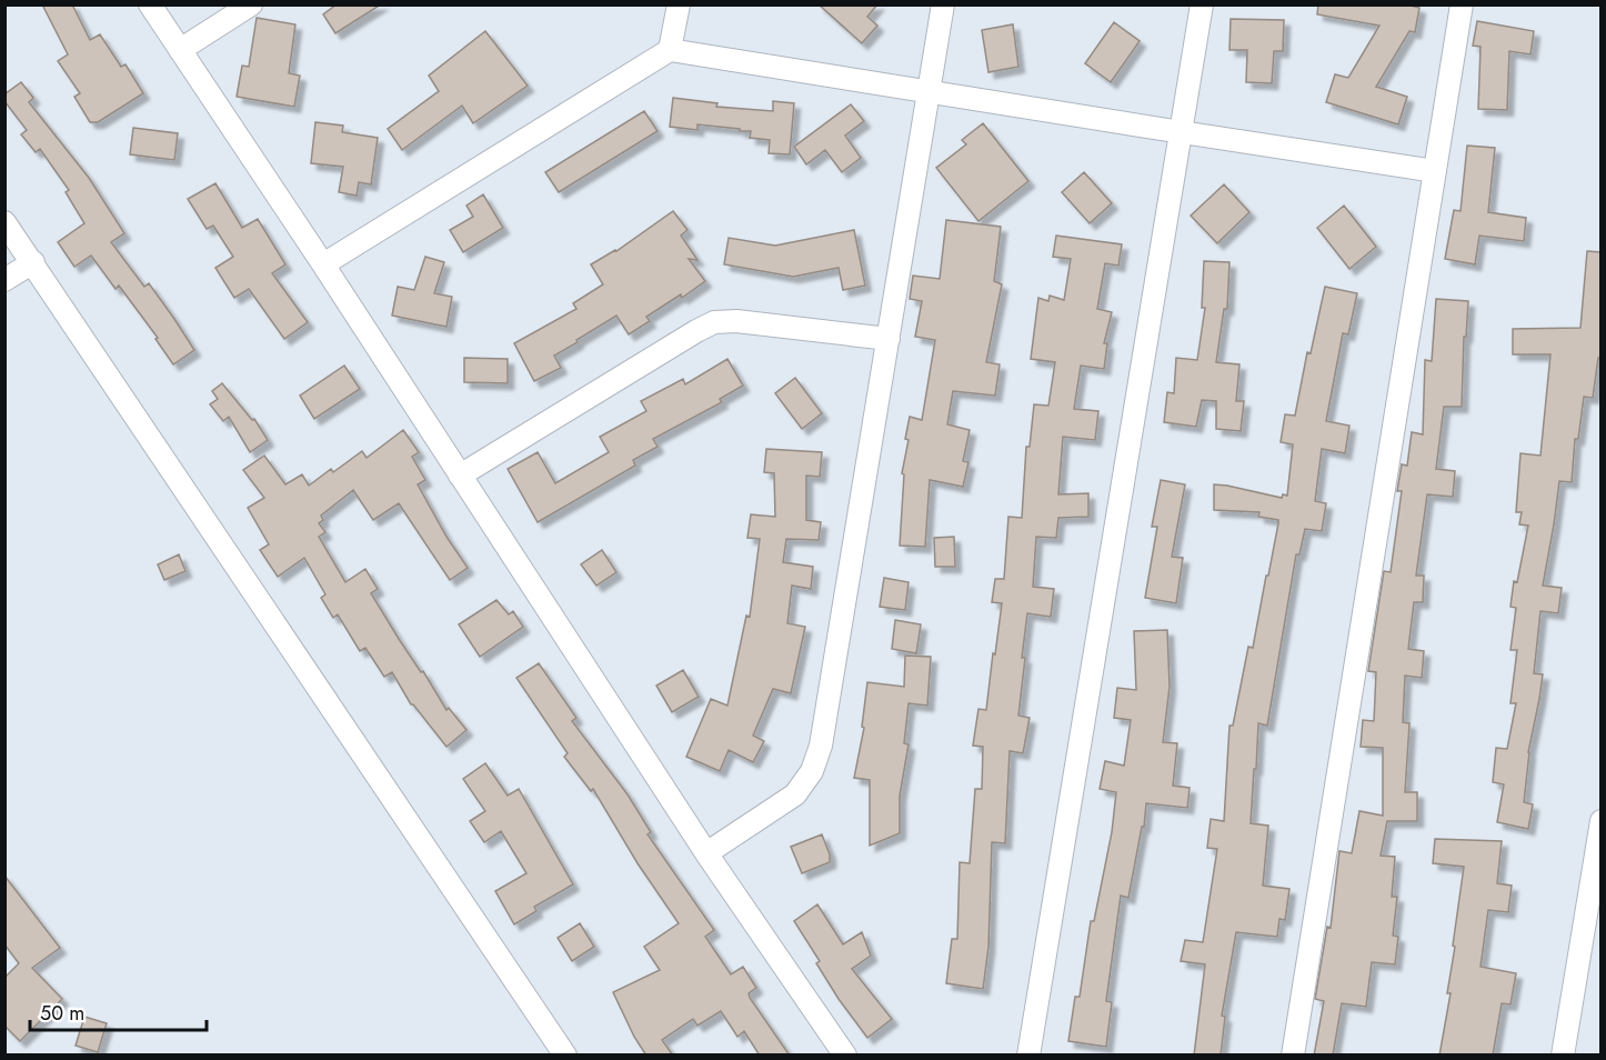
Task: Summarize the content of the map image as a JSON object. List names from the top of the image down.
{
  "scale_bar": "50 m"
}
